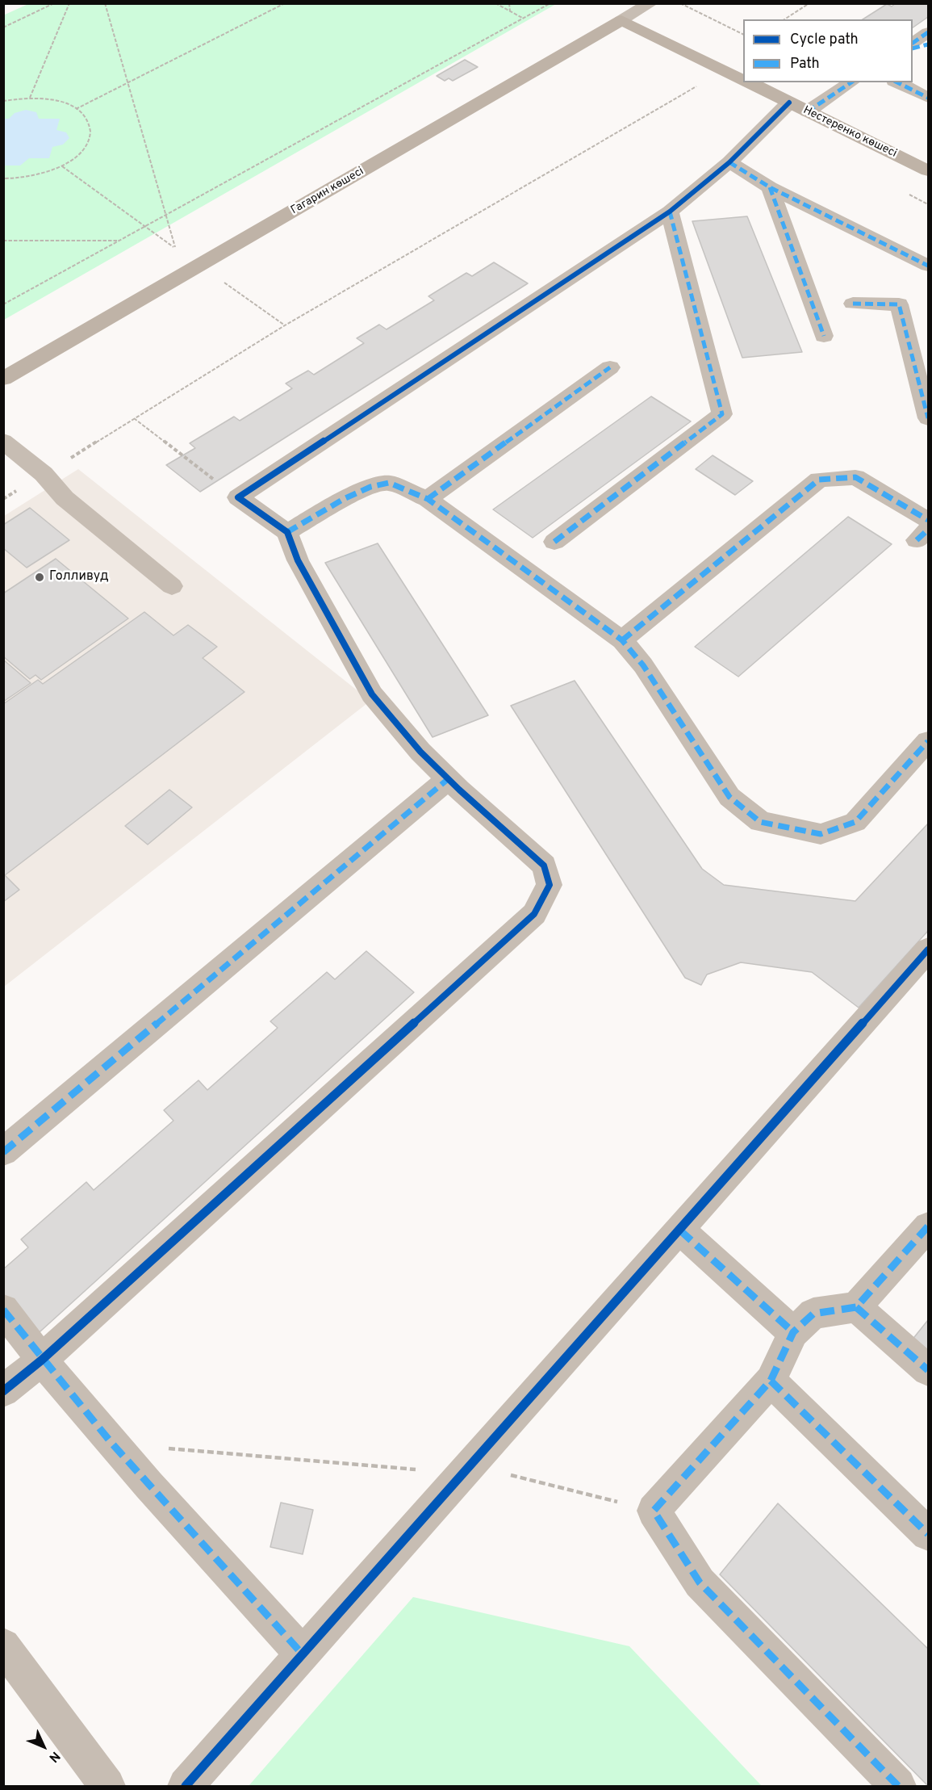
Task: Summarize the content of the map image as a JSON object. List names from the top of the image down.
{
  "streets": {
    "main road": ["Нестеренко көшесі", "Гагарин көшесі"]
  },
  "crossings": [
    ["Нестеренко көшесі", "Гагарин көшесі"]
  ],
  "places": ["Голливуд"],
  "legend": ["Cycle path", "Path"],
  "north": "bottom right"
}
